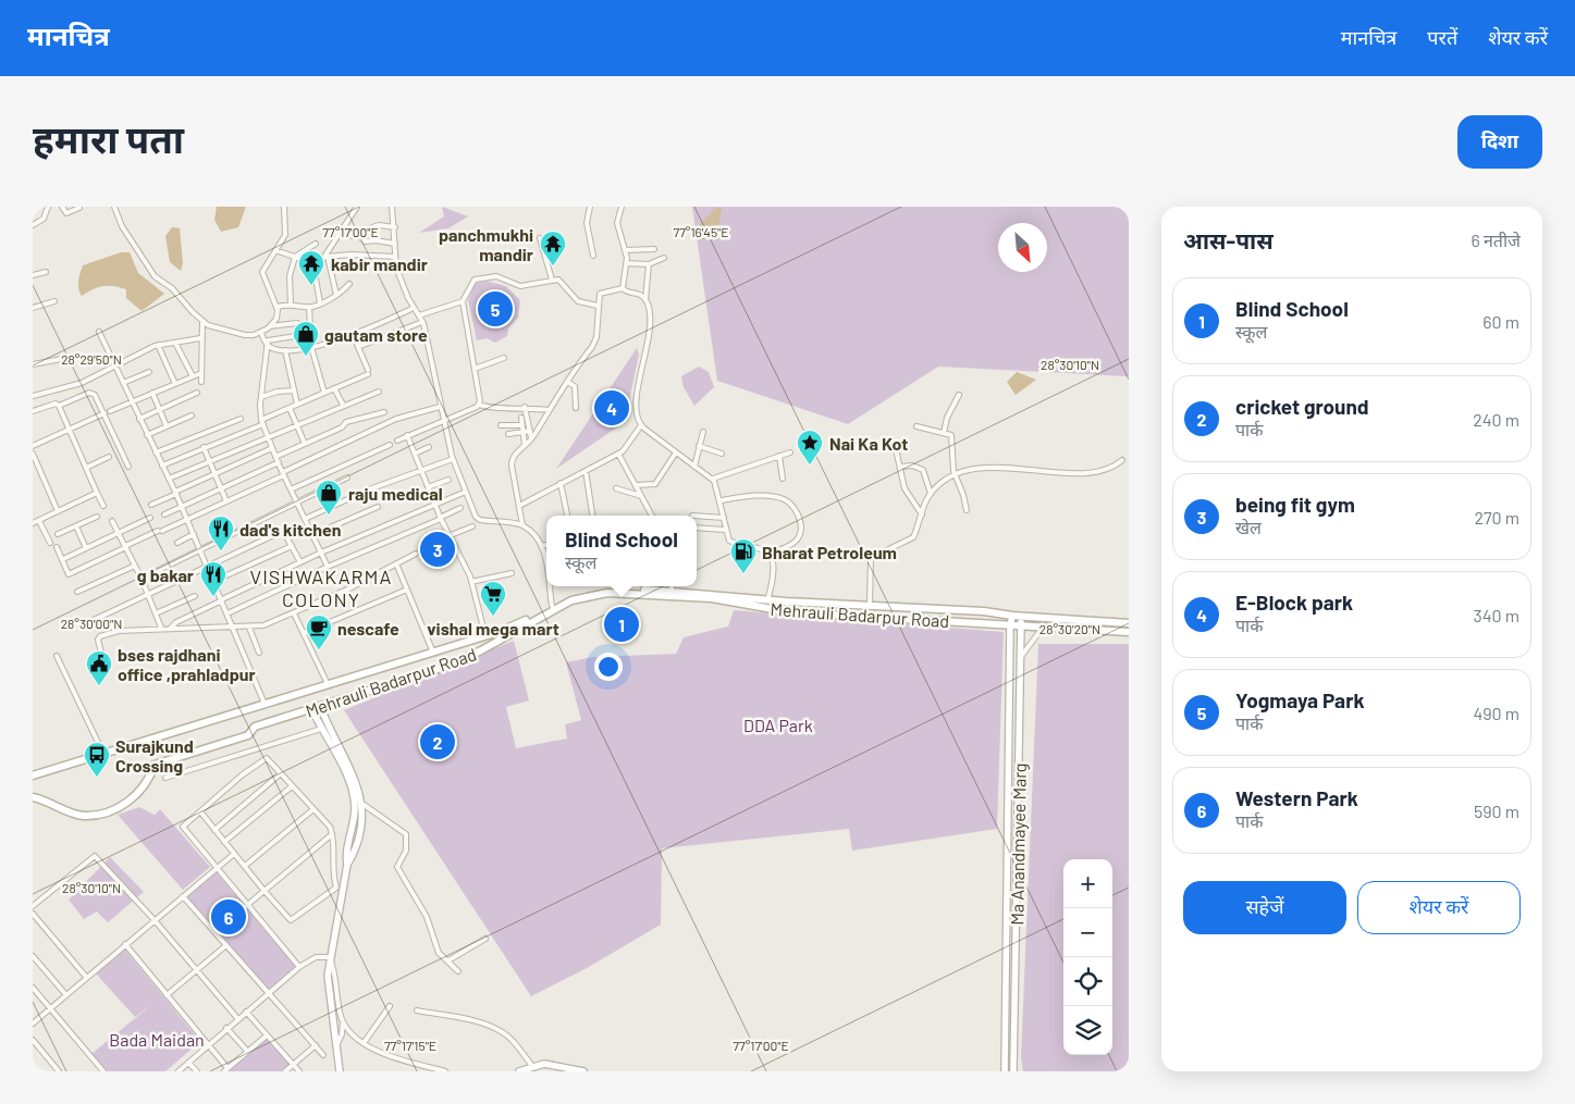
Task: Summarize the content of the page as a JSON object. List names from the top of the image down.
{
  "streets": {
    "main road": ["Mehrauli Badarpur Road", "Ma Anandmayee Marg"]
  },
  "crossings": [
    ["Mehrauli Badarpur Road", "Ma Anandmayee Marg"]
  ],
  "districts": ["VISHWAKARMA COLONY"],
  "parks": ["DDA Park", "Bada Maidan"],
  "places": {
    "temple": ["panchmukhi mandir", "kabir mandir"],
    "shop": ["gautam store", "raju medical"],
    "place": ["Nai Ka Kot"],
    "restaurant": ["dad's kitchen", "g bakar"],
    "fuel station": ["Bharat Petroleum"],
    "supermarket": ["vishal mega mart"],
    "cafe": ["nescafe"],
    "public building": ["bses rajdhani office ,prahladpur"],
    "bus stop": ["Surajkund Crossing"]
  },
  "north": "bottom right",
  "page": {
    "header": "मानचित्र",
    "nav": ["मानचित्र", "परतें", "शेयर करें"],
    "title": "हमारा पता",
    "buttons": [
      "दिशा",
      ["सहेजें", "शेयर करें"]
    ],
    "heading": ["आस-पास", "6 नतीजे"],
    "list": [
      {
        "mark": "1",
        "name": "Blind School",
        "note": "स्कूल",
        "value": "60 m"
      },
      {
        "mark": "2",
        "name": "cricket ground",
        "note": "पार्क",
        "value": "240 m"
      },
      {
        "mark": "3",
        "name": "being fit gym",
        "note": "खेल",
        "value": "270 m"
      },
      {
        "mark": "4",
        "name": "E-Block park",
        "note": "पार्क",
        "value": "340 m"
      },
      {
        "mark": "5",
        "name": "Yogmaya Park",
        "note": "पार्क",
        "value": "490 m"
      },
      {
        "mark": "6",
        "name": "Western Park",
        "note": "पार्क",
        "value": "590 m"
      }
    ],
    "pins": [
      "5",
      "4",
      "3",
      "1",
      "2",
      "6"
    ],
    "popup": ["Blind School", "स्कूल"],
    "map_buttons": ["+", "−"]
  },
  "coordinates": [
    "77°17'00\"E",
    "77°16'45\"E",
    "28°29'50\"N",
    "28°30'10\"N",
    "28°30'00\"N",
    "28°30'20\"N",
    "77°17'15\"E"
  ]
}
